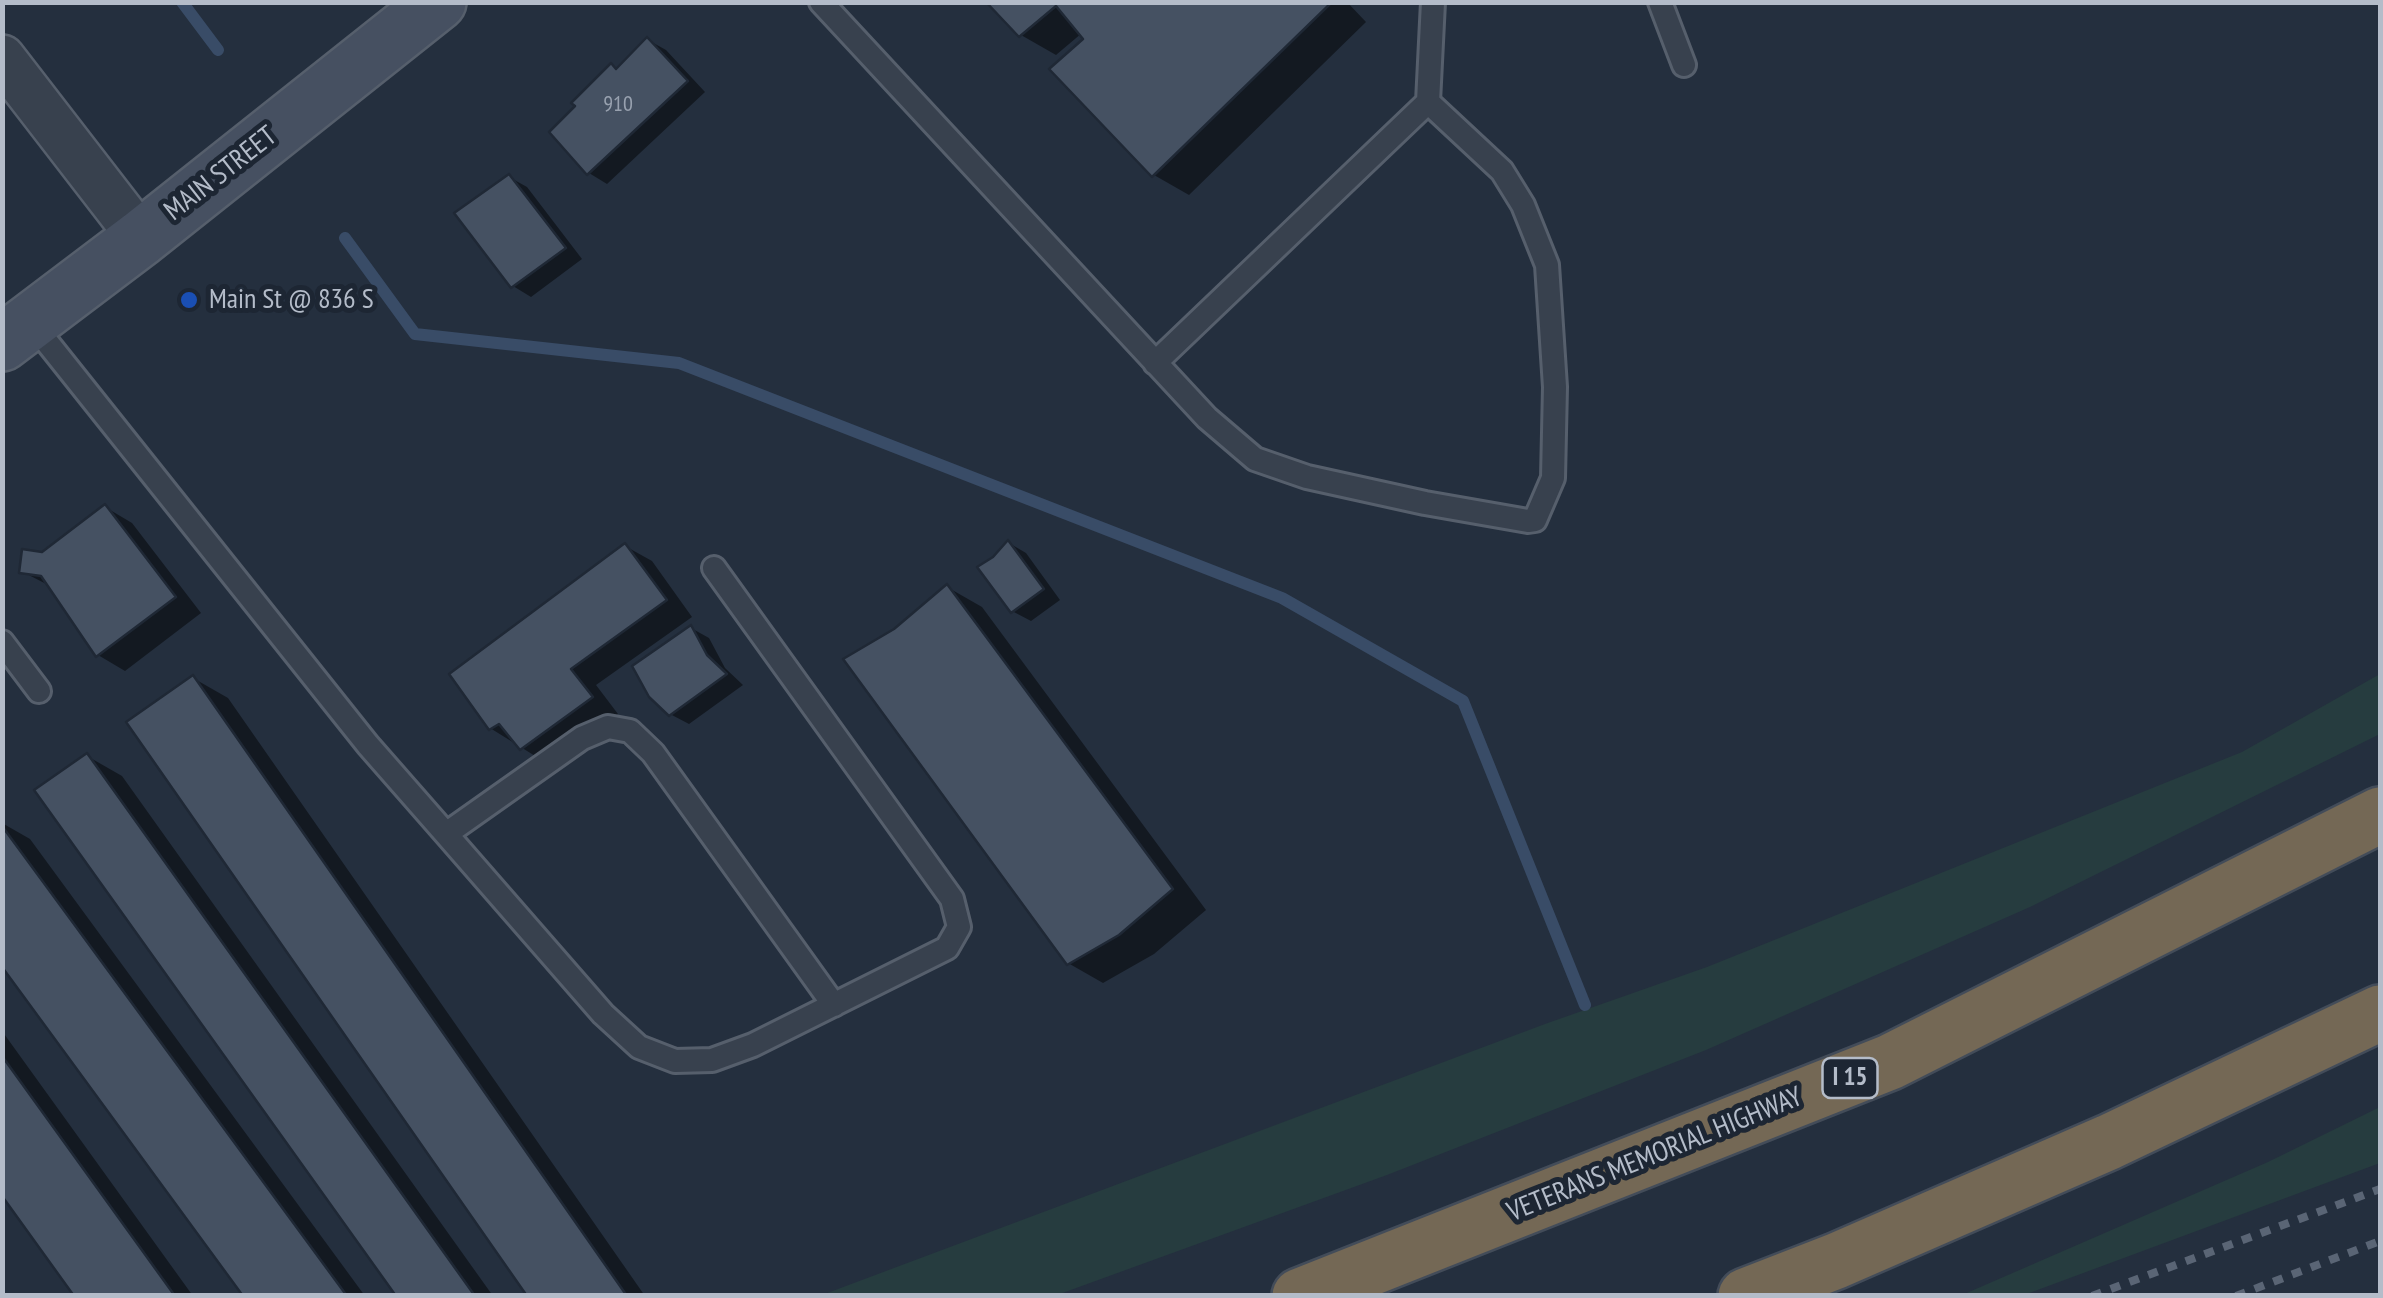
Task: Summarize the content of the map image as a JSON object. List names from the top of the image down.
{
  "streets": {
    "highway": ["I 15", "VETERANS MEMORIAL HIGHWAY"],
    "main road": ["MAIN STREET"]
  },
  "places": ["Main St @ 836 S"],
  "house_numbers": ["910"]
}
